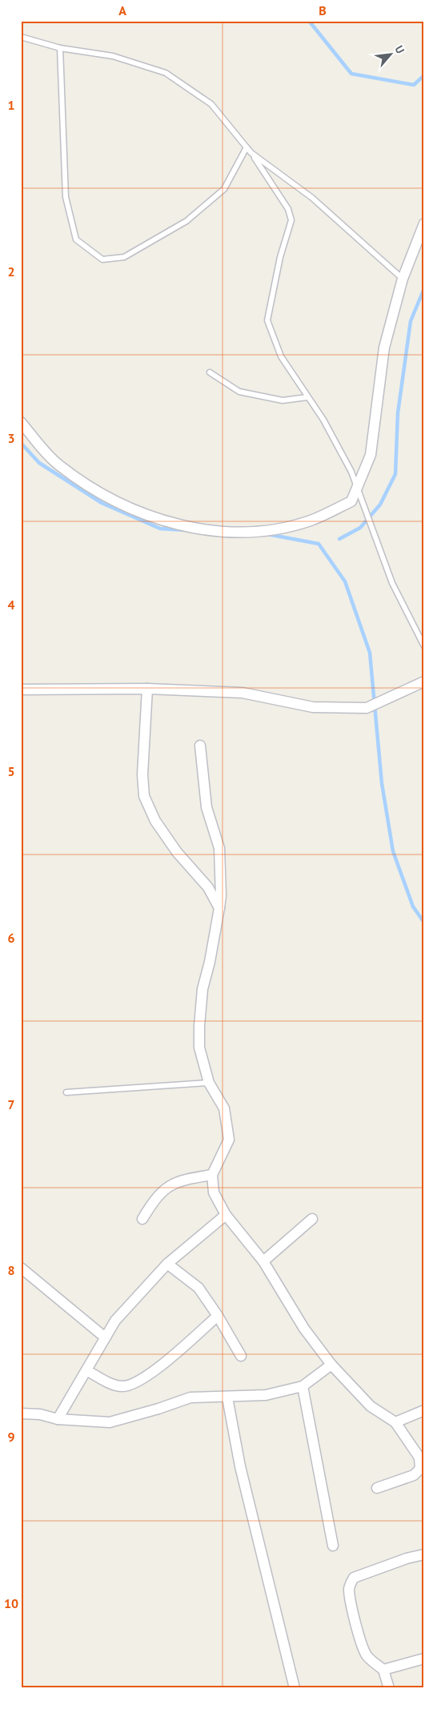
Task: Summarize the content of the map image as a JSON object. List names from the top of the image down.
{
  "north": "top right",
  "grid": {
    "columns": ["A", "B"],
    "rows": [
      "1",
      "2",
      "3",
      "4",
      "5",
      "6",
      "7",
      "8",
      "9",
      "10"
    ]
  }
}
